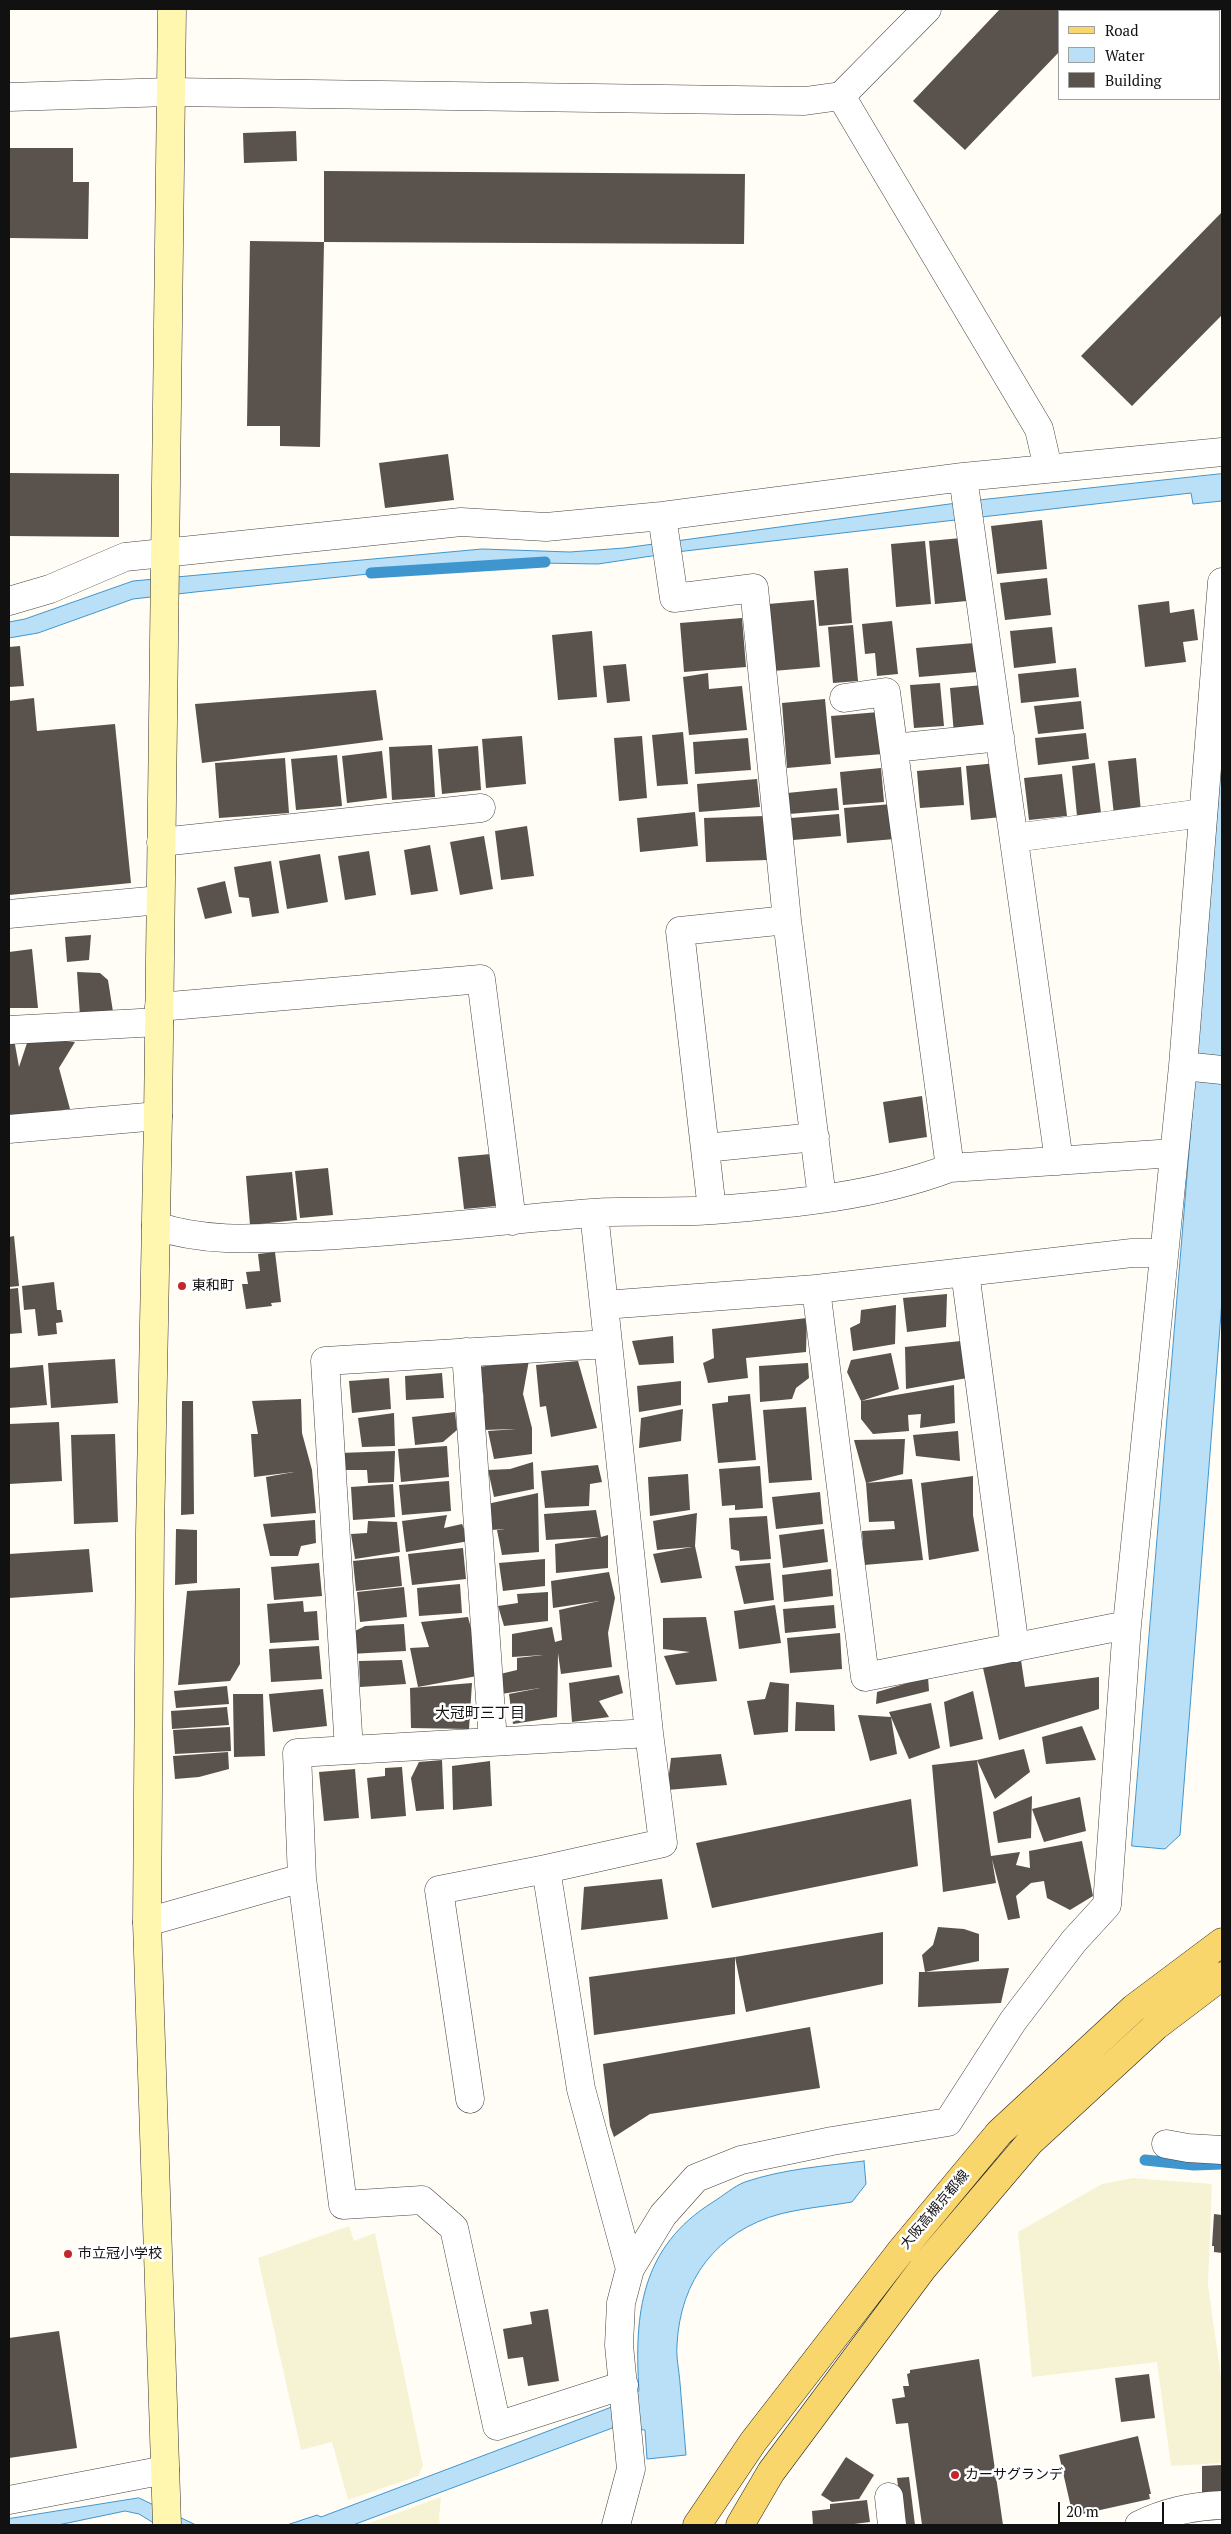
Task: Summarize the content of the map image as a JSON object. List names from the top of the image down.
{
  "streets": {
    "main road": ["大阪高槻京都線"]
  },
  "districts": ["大冠町三丁目"],
  "places": ["東和町", "市立冠小学校", "カーサグランデ"],
  "legend": ["Road", "Water", "Building"],
  "scale_bar": "20 m"
}
